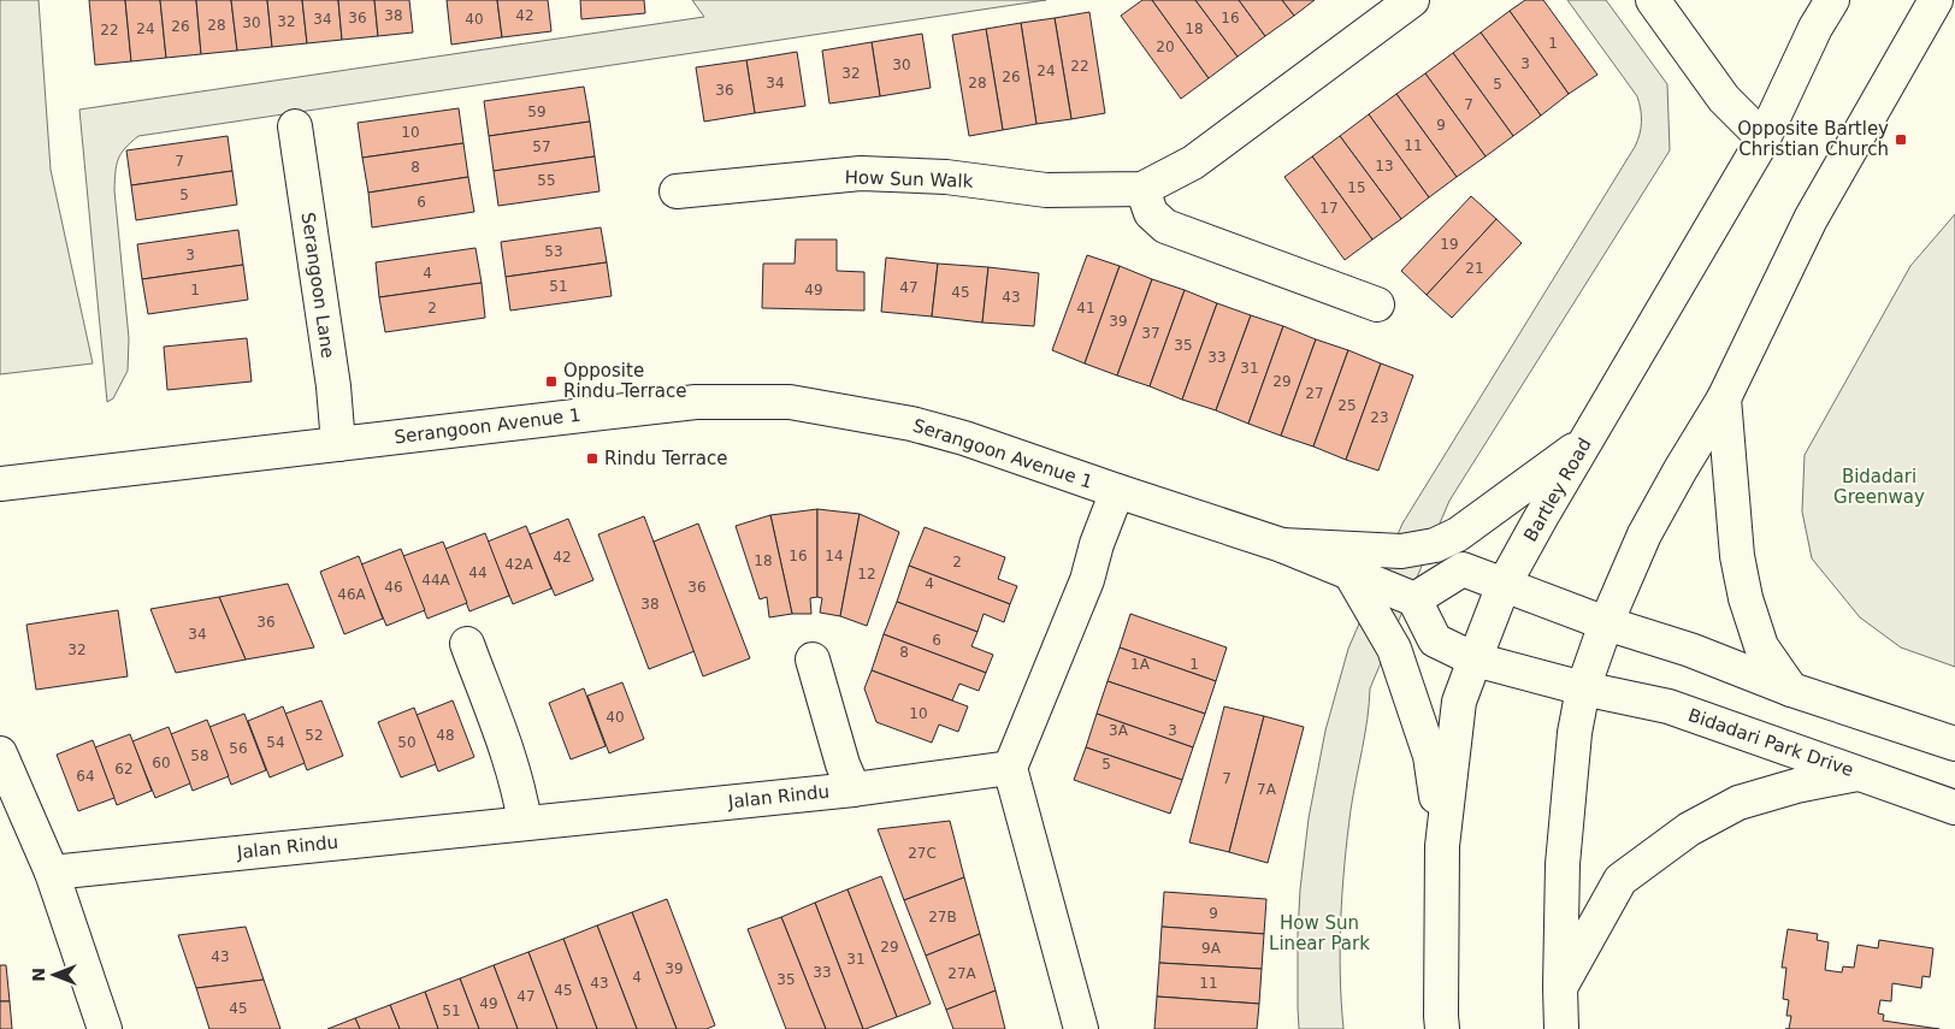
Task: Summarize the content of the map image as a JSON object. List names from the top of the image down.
{
  "streets": {
    "main road": [
      "How Sun Walk",
      "Serangoon Lane",
      "Serangoon Avenue 1",
      "Bartley Road",
      "Bidadari Park Drive",
      "Jalan Rindu"
    ]
  },
  "crossings": [
    ["Serangoon Lane", "Serangoon Avenue 1"]
  ],
  "parks": ["Bidadari Greenway", "How Sun Linear Park"],
  "places": {
    "transit": ["Opposite Bartley Christian Church", "Opposite Rindu Terrace", "Rindu Terrace"]
  },
  "house_numbers": [
    "38",
    "42",
    "36",
    "16",
    "34",
    "40",
    "32",
    "30",
    "28",
    "26",
    "24",
    "18",
    "22",
    "1",
    "20",
    "3",
    "30",
    "22",
    "24",
    "32",
    "26",
    "34",
    "28",
    "5",
    "36",
    "7",
    "59",
    "9",
    "10",
    "11",
    "57",
    "7",
    "13",
    "8",
    "55",
    "15",
    "5",
    "6",
    "17",
    "19",
    "53",
    "3",
    "21",
    "4",
    "51",
    "47",
    "1",
    "49",
    "45",
    "43",
    "2",
    "41",
    "39",
    "37",
    "35",
    "33",
    "31",
    "29",
    "27",
    "25",
    "23",
    "16",
    "14",
    "42",
    "18",
    "2",
    "42A",
    "44",
    "12",
    "44A",
    "4",
    "46",
    "36",
    "46A",
    "38",
    "36",
    "34",
    "6",
    "32",
    "8",
    "1A",
    "1",
    "10",
    "40",
    "3A",
    "3",
    "52",
    "48",
    "54",
    "50",
    "56",
    "58",
    "60",
    "5",
    "62",
    "64",
    "7",
    "7A",
    "27C",
    "9",
    "27B",
    "29",
    "9A",
    "43",
    "31",
    "39",
    "33",
    "27A",
    "4",
    "35",
    "43",
    "11",
    "45",
    "47",
    "49",
    "45",
    "51"
  ],
  "north": "left"
}
